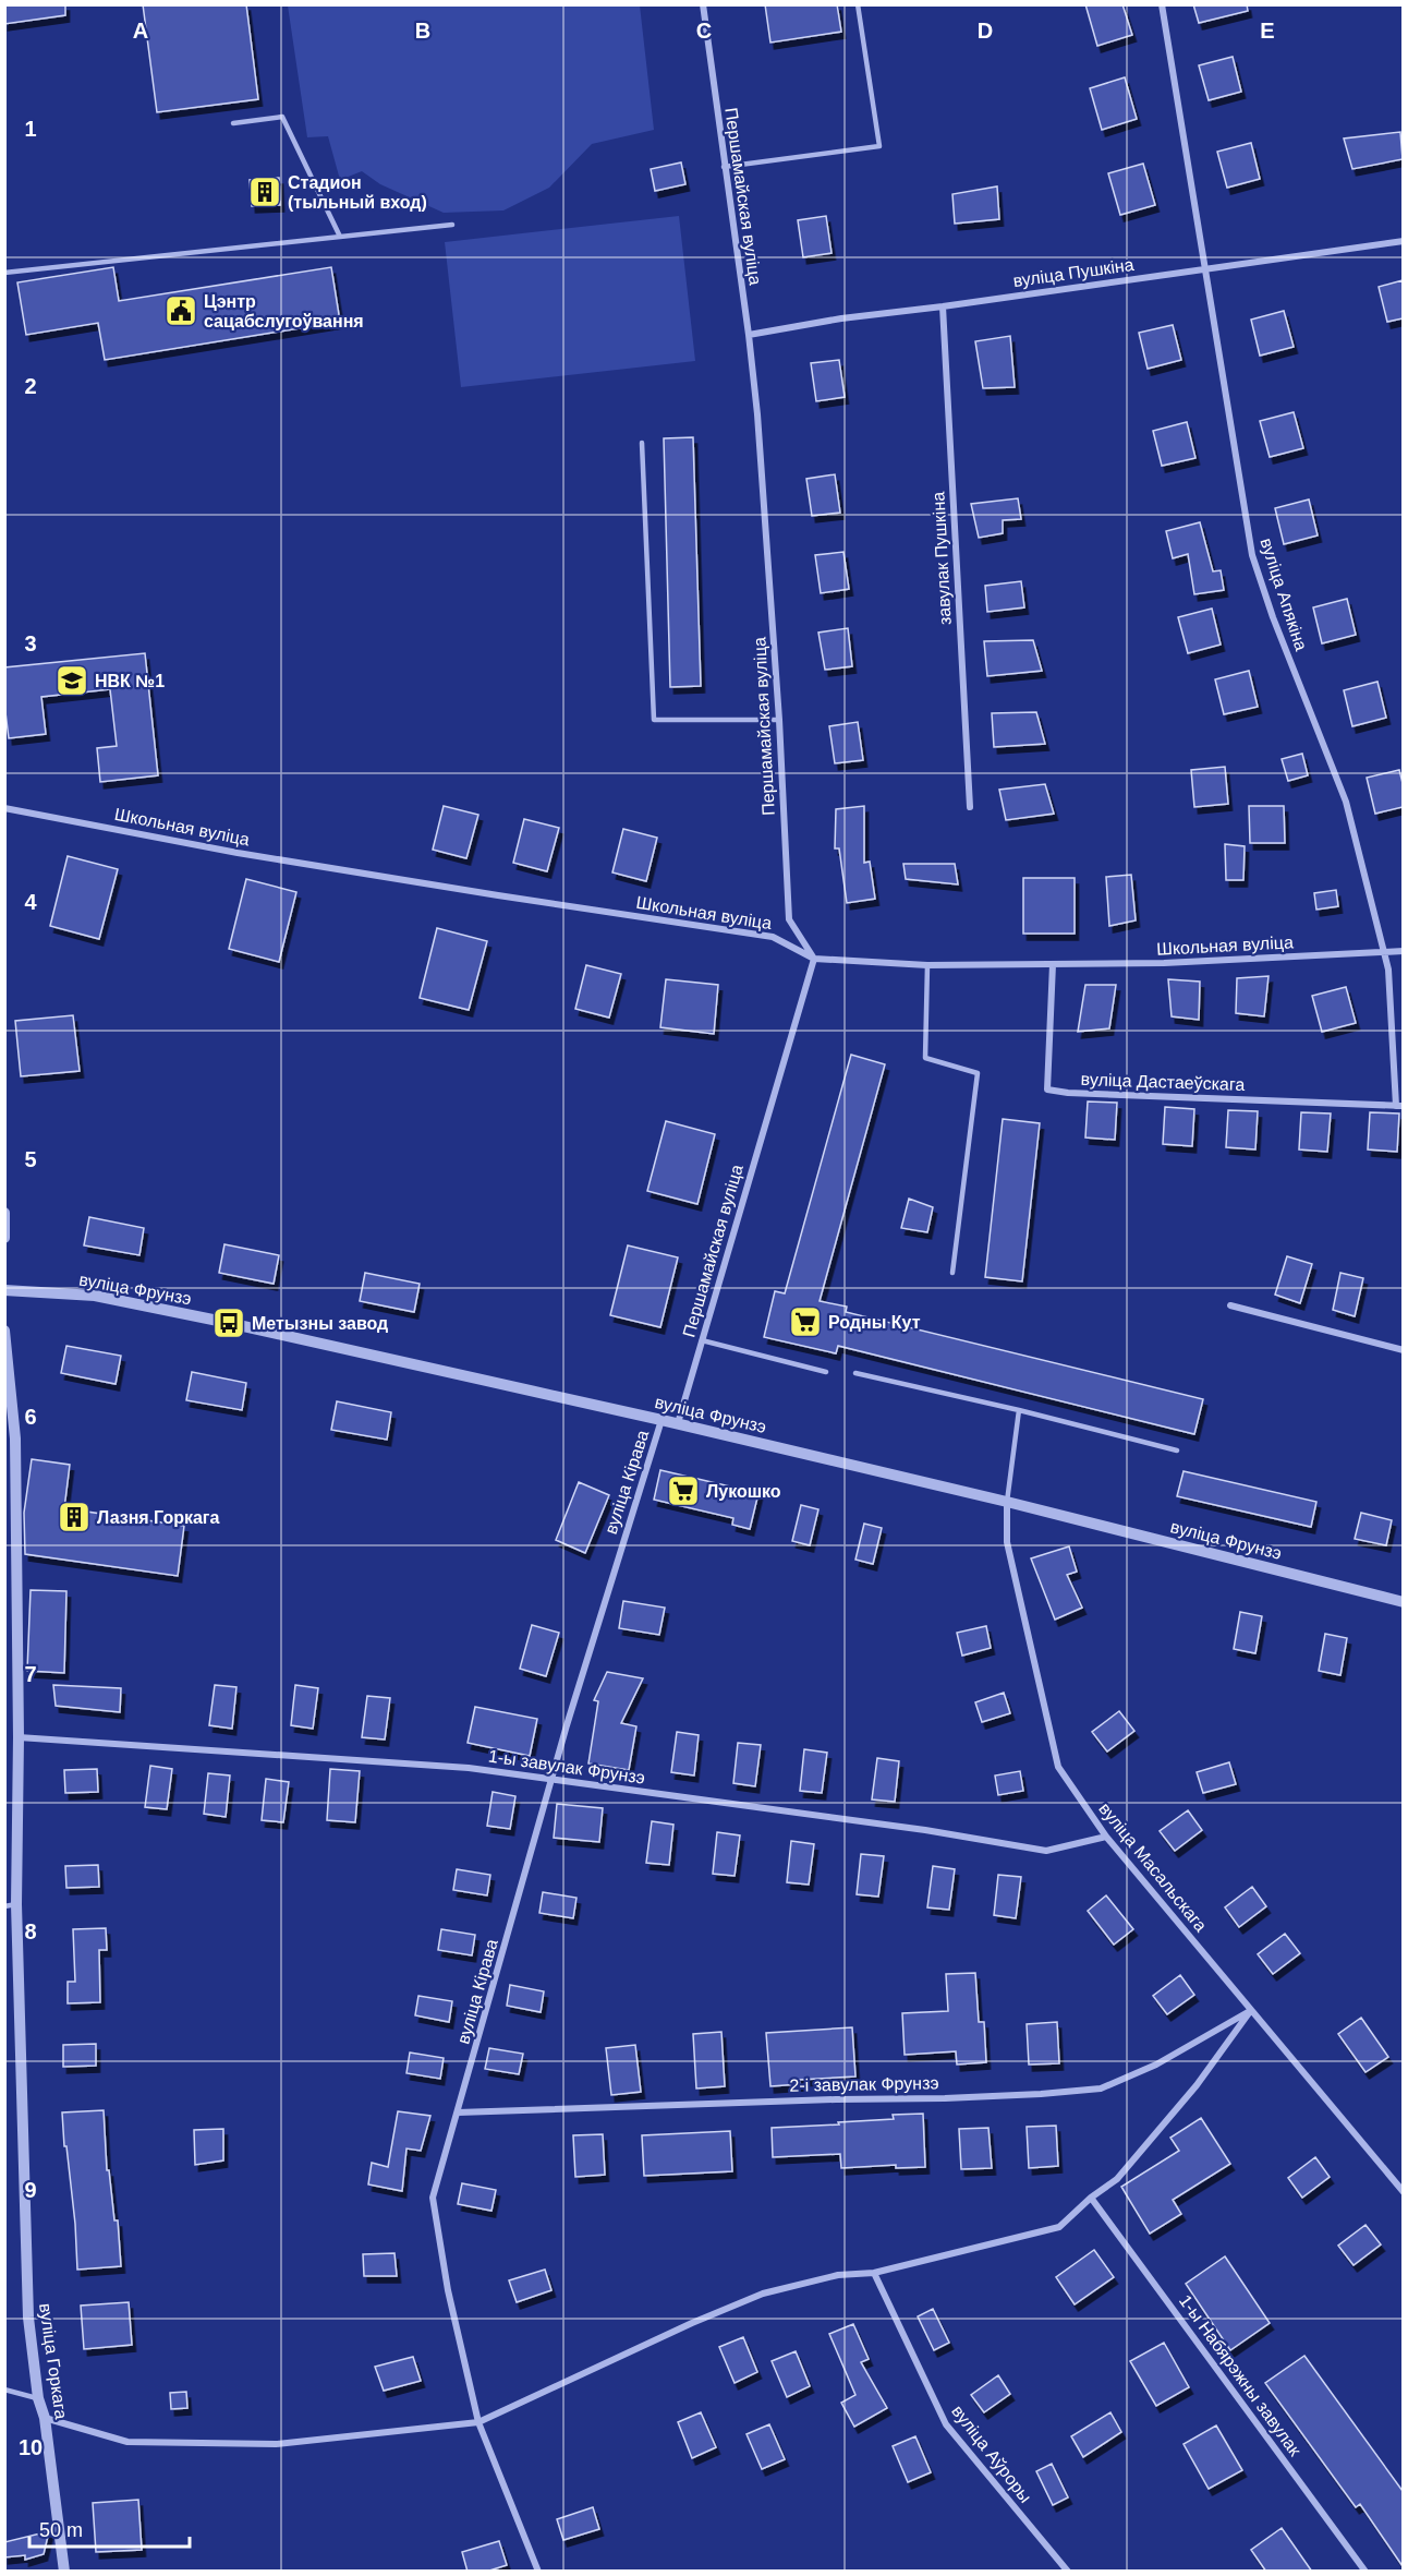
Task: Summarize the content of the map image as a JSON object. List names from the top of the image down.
{
  "streets": {
    "street": [
      "Першамайская вуліца",
      "вуліца Пушкіна",
      "завулак Пушкіна",
      "вуліца Апякіна",
      "Школьная вуліца",
      "вуліца Дастаеўскага",
      "вуліца Фрунзэ",
      "вуліца Кірава",
      "1-ы завулак Фрунзэ",
      "вуліца Масальскага",
      "2-і завулак Фрунзэ",
      "вуліца Горкага",
      "1-ы Набярэжны завулак",
      "вуліца Аўроры"
    ]
  },
  "crossings": [
    ["Першамайская вуліца", "вуліца Пушкіна"],
    ["Першамайская вуліца", "Школьная вуліца"],
    ["Першамайская вуліца", "вуліца Фрунзэ"],
    ["вуліца Пушкіна", "завулак Пушкіна"],
    ["вуліца Пушкіна", "вуліца Апякіна"],
    ["вуліца Апякіна", "Школьная вуліца"],
    ["вуліца Апякіна", "вуліца Дастаеўскага"],
    ["Школьная вуліца", "вуліца Дастаеўскага"],
    ["вуліца Фрунзэ", "вуліца Кірава"],
    ["вуліца Фрунзэ", "вуліца Масальскага"],
    ["вуліца Кірава", "1-ы завулак Фрунзэ"],
    ["вуліца Кірава", "2-і завулак Фрунзэ"],
    ["1-ы завулак Фрунзэ", "вуліца Масальскага"],
    ["1-ы завулак Фрунзэ", "вуліца Горкага"],
    ["вуліца Масальскага", "2-і завулак Фрунзэ"]
  ],
  "places": {
    "building": ["Стадион (тыльный вход)", "Лазня Горкага"],
    "public building": ["Цэнтр сацабслугоўвання"],
    "school or university": ["НВК №1"],
    "supermarket": ["Родны Кут", "Лукошко"],
    "bus stop": ["Метызны завод"]
  },
  "scale_bar": "50 m",
  "grid": {
    "columns": [
      "A",
      "B",
      "C",
      "D",
      "E"
    ],
    "rows": [
      "1",
      "2",
      "3",
      "4",
      "5",
      "6",
      "7",
      "8",
      "9",
      "10"
    ]
  }
}
